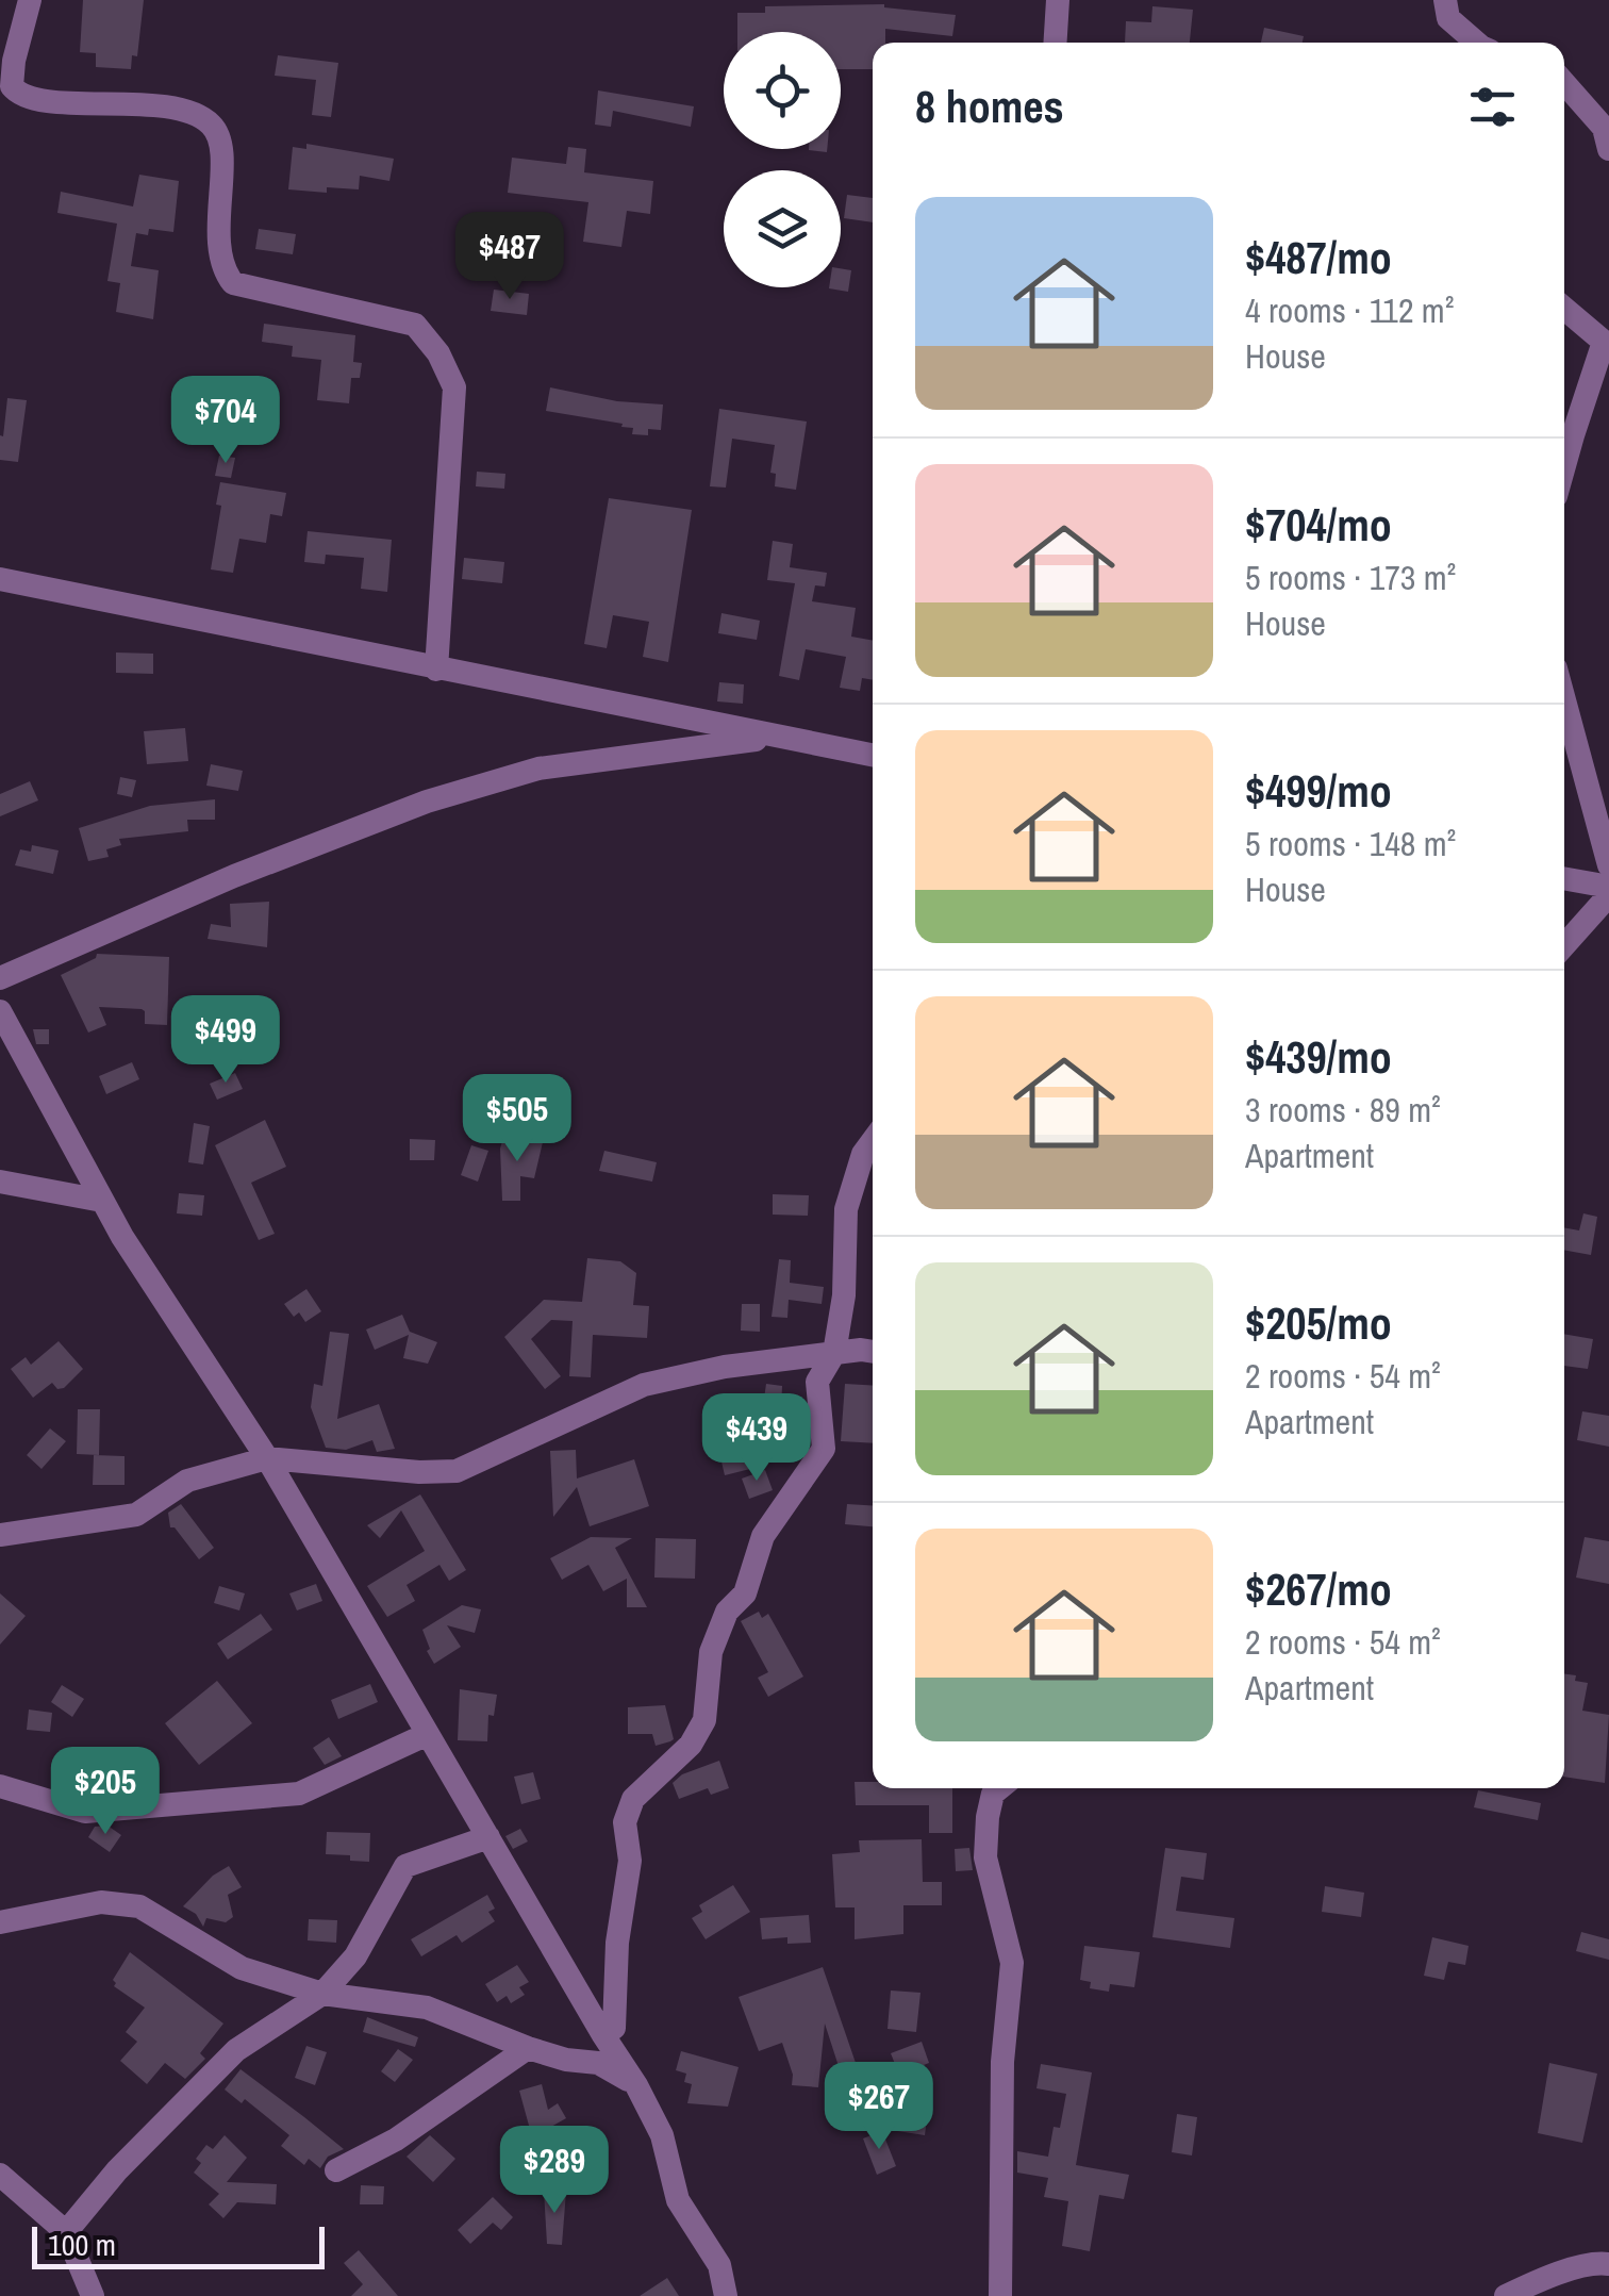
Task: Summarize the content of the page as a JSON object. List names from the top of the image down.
{
  "scale_bar": "100 m",
  "page": {
    "heading": "8 homes",
    "list": [
      {
        "name": "$487/mo",
        "note": "4 rooms · 112 m² · House"
      },
      {
        "name": "$704/mo",
        "note": "5 rooms · 173 m² · House"
      },
      {
        "name": "$499/mo",
        "note": "5 rooms · 148 m² · House"
      },
      {
        "name": "$439/mo",
        "note": "3 rooms · 89 m² · Apartment"
      },
      {
        "name": "$205/mo",
        "note": "2 rooms · 54 m² · Apartment"
      },
      {
        "name": "$267/mo",
        "note": "2 rooms · 54 m² · Apartment"
      }
    ],
    "price": [
      "$487",
      "$704",
      "$499",
      "$505",
      "$439",
      "$205",
      "$267",
      "$289"
    ],
    "scale": "100 m"
  }
}
